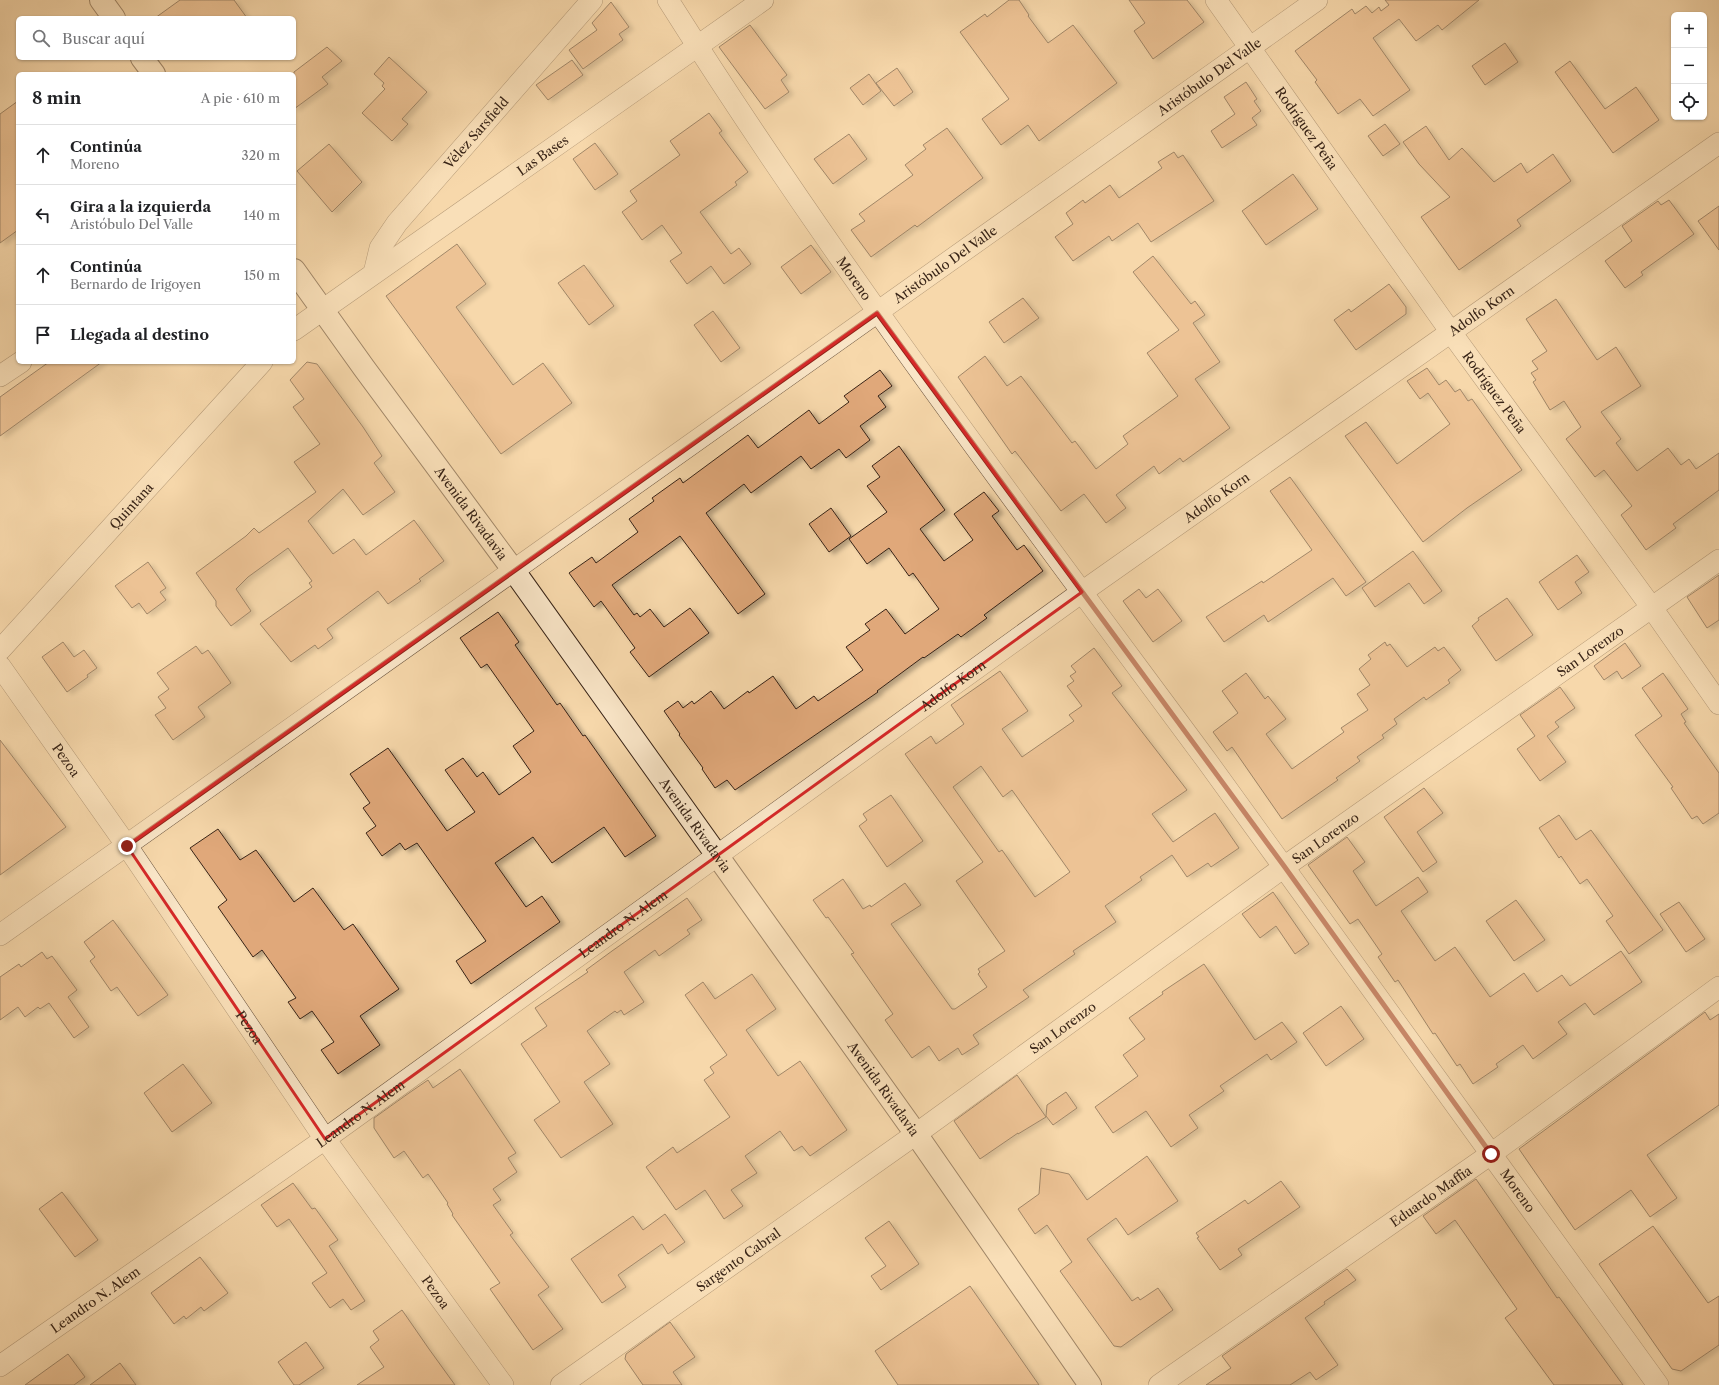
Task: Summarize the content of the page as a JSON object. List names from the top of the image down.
{
  "streets": {
    "main road": ["Avenida Rivadavia"],
    "street": [
      "Aristóbulo Del Valle",
      "Rodríguez Peña",
      "Vélez Sarsfield",
      "Las Bases",
      "Moreno",
      "Adolfo Korn",
      "Quintana",
      "San Lorenzo",
      "Pezoa",
      "Leandro N. Alem",
      "Eduardo Maffia",
      "Sargento Cabral"
    ]
  },
  "crossings": [
    ["Aristóbulo Del Valle", "Rodríguez Peña"],
    ["Aristóbulo Del Valle", "Moreno"],
    ["Aristóbulo Del Valle", "Avenida Rivadavia"],
    ["Aristóbulo Del Valle", "Pezoa"],
    ["Rodríguez Peña", "Adolfo Korn"],
    ["Rodríguez Peña", "San Lorenzo"],
    ["Vélez Sarsfield", "Las Bases"],
    ["Las Bases", "Moreno"],
    ["Las Bases", "Avenida Rivadavia"],
    ["Moreno", "Adolfo Korn"],
    ["Moreno", "San Lorenzo"],
    ["Moreno", "Eduardo Maffia"],
    ["Adolfo Korn", "Avenida Rivadavia"],
    ["Adolfo Korn", "Leandro N. Alem"],
    ["Quintana", "Pezoa"],
    ["Avenida Rivadavia", "San Lorenzo"],
    ["Avenida Rivadavia", "Leandro N. Alem"],
    ["Avenida Rivadavia", "Sargento Cabral"],
    ["San Lorenzo", "Sargento Cabral"],
    ["Pezoa", "Leandro N. Alem"]
  ],
  "page": {
    "map_buttons": ["+", "−"],
    "search": "Buscar aquí",
    "heading": ["8 min", "A pie · 610 m"],
    "list": [
      ["Continúa", "Moreno", "320 m"],
      ["Gira a la izquierda", "Aristóbulo Del Valle", "140 m"],
      ["Continúa", "Bernardo de Irigoyen", "150 m"],
      "Llegada al destino"
    ]
  }
}
